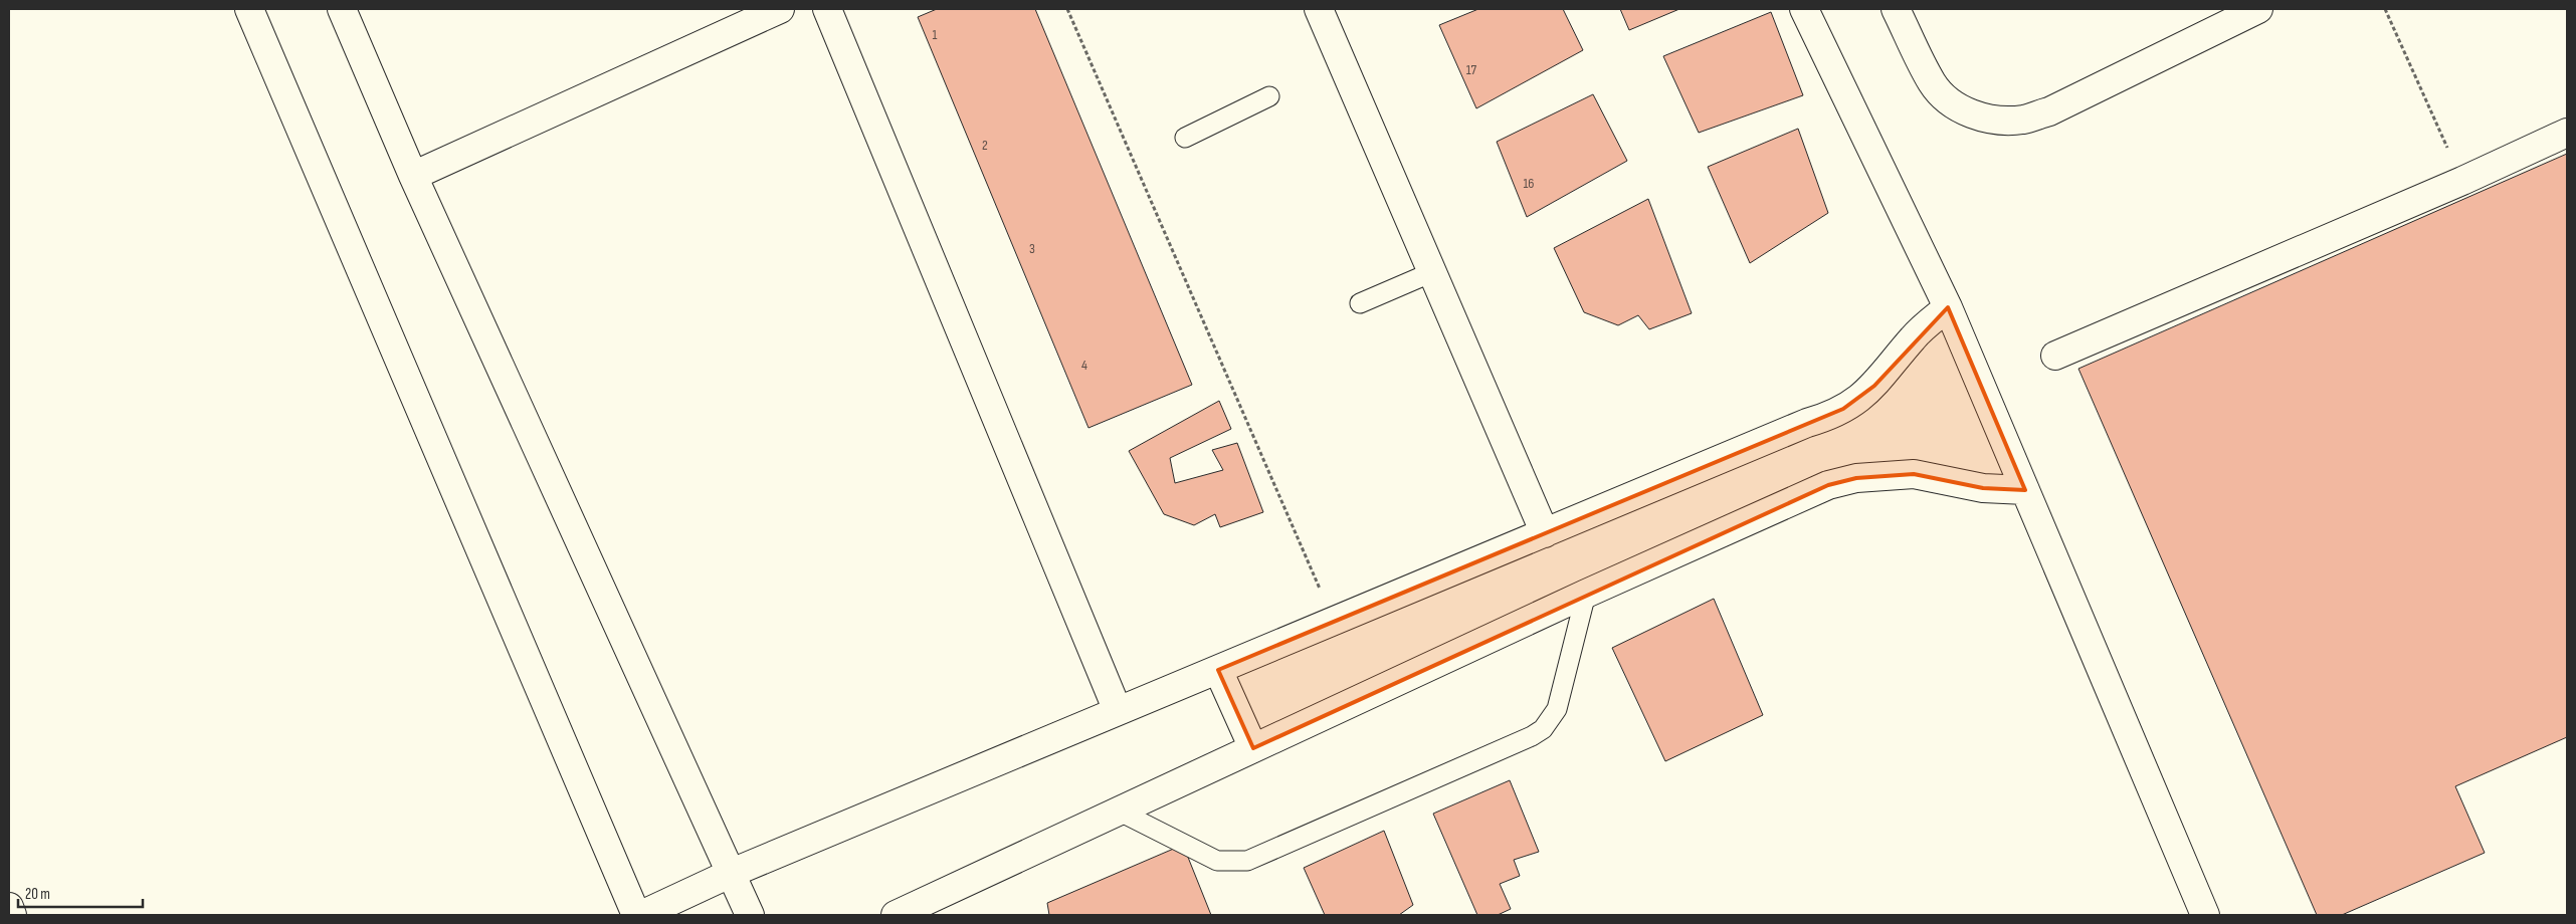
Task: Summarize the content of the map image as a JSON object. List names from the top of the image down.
{
  "house_numbers": [
    "1",
    "17",
    "2",
    "16",
    "3",
    "4"
  ],
  "scale_bar": "20 m"
}
